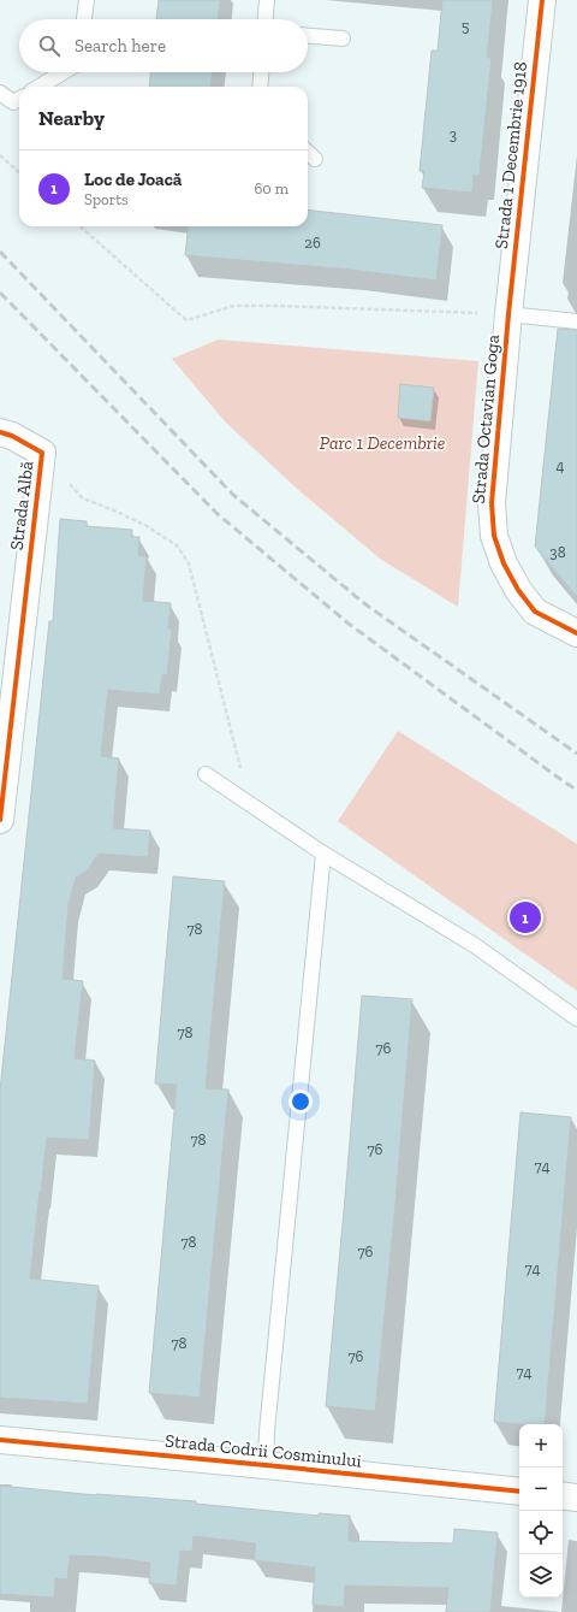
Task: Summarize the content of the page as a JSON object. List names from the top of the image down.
{
  "streets": {
    "street": [
      "Strada 1 Decembrie 1918",
      "Strada Octavian Goga",
      "Strada Albă",
      "Strada Codrii Cosminului"
    ]
  },
  "crossings": [
    ["Strada 1 Decembrie 1918", "Strada Octavian Goga"]
  ],
  "parks": ["Parc 1 Decembrie"],
  "house_numbers": [
    "5",
    "3",
    "26",
    "4",
    "38",
    "78",
    "78",
    "76",
    "78",
    "76",
    "74",
    "78",
    "76",
    "74",
    "78",
    "76",
    "74"
  ],
  "page": {
    "search": "Search here",
    "heading": "Nearby",
    "list": [
      {
        "mark": "1",
        "name": "Loc de Joacă",
        "note": "Sports",
        "value": "60 m"
      }
    ],
    "pins": "1",
    "map_buttons": ["+", "−"]
  }
}
